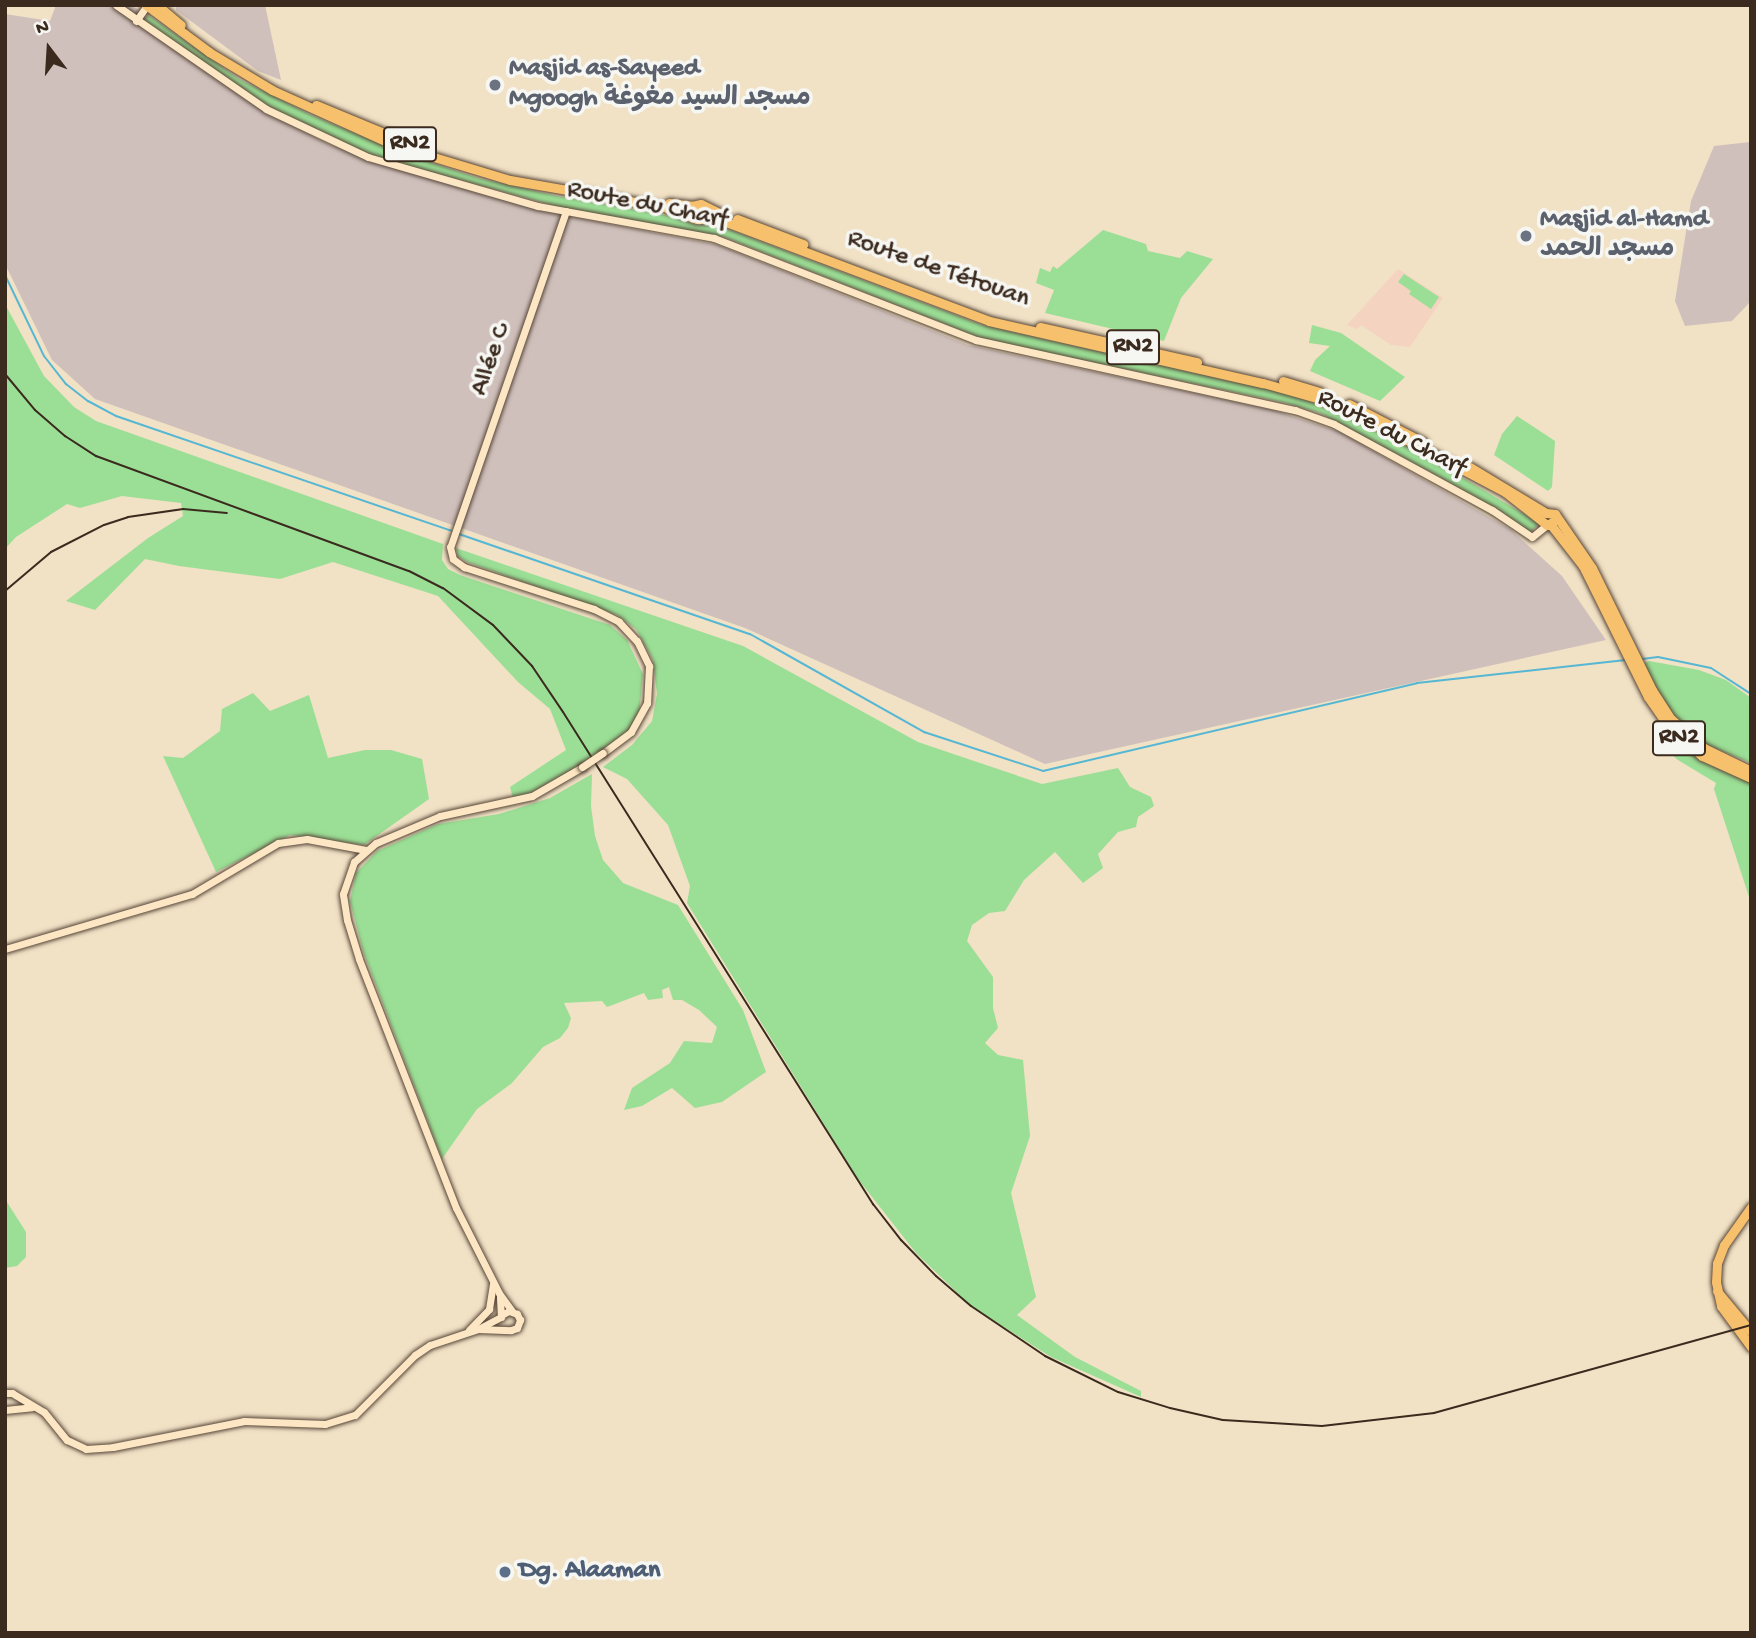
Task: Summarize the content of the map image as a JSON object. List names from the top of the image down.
{
  "streets": {
    "highway": ["RN2", "Route de Tétouan"],
    "street": ["Route du Charf", "Allée C"]
  },
  "crossings": [
    ["RN2", "Route de Tétouan"],
    ["Route du Charf", "Route de Tétouan"],
    ["Route du Charf", "Allée C"]
  ],
  "places": ["Masjid as-Sayeed Mgoogh مسجد السيد مغوغة", "Masjid al-Hamd مسجد الحمد", "Dg. Alaaman"],
  "north": "top"
}
